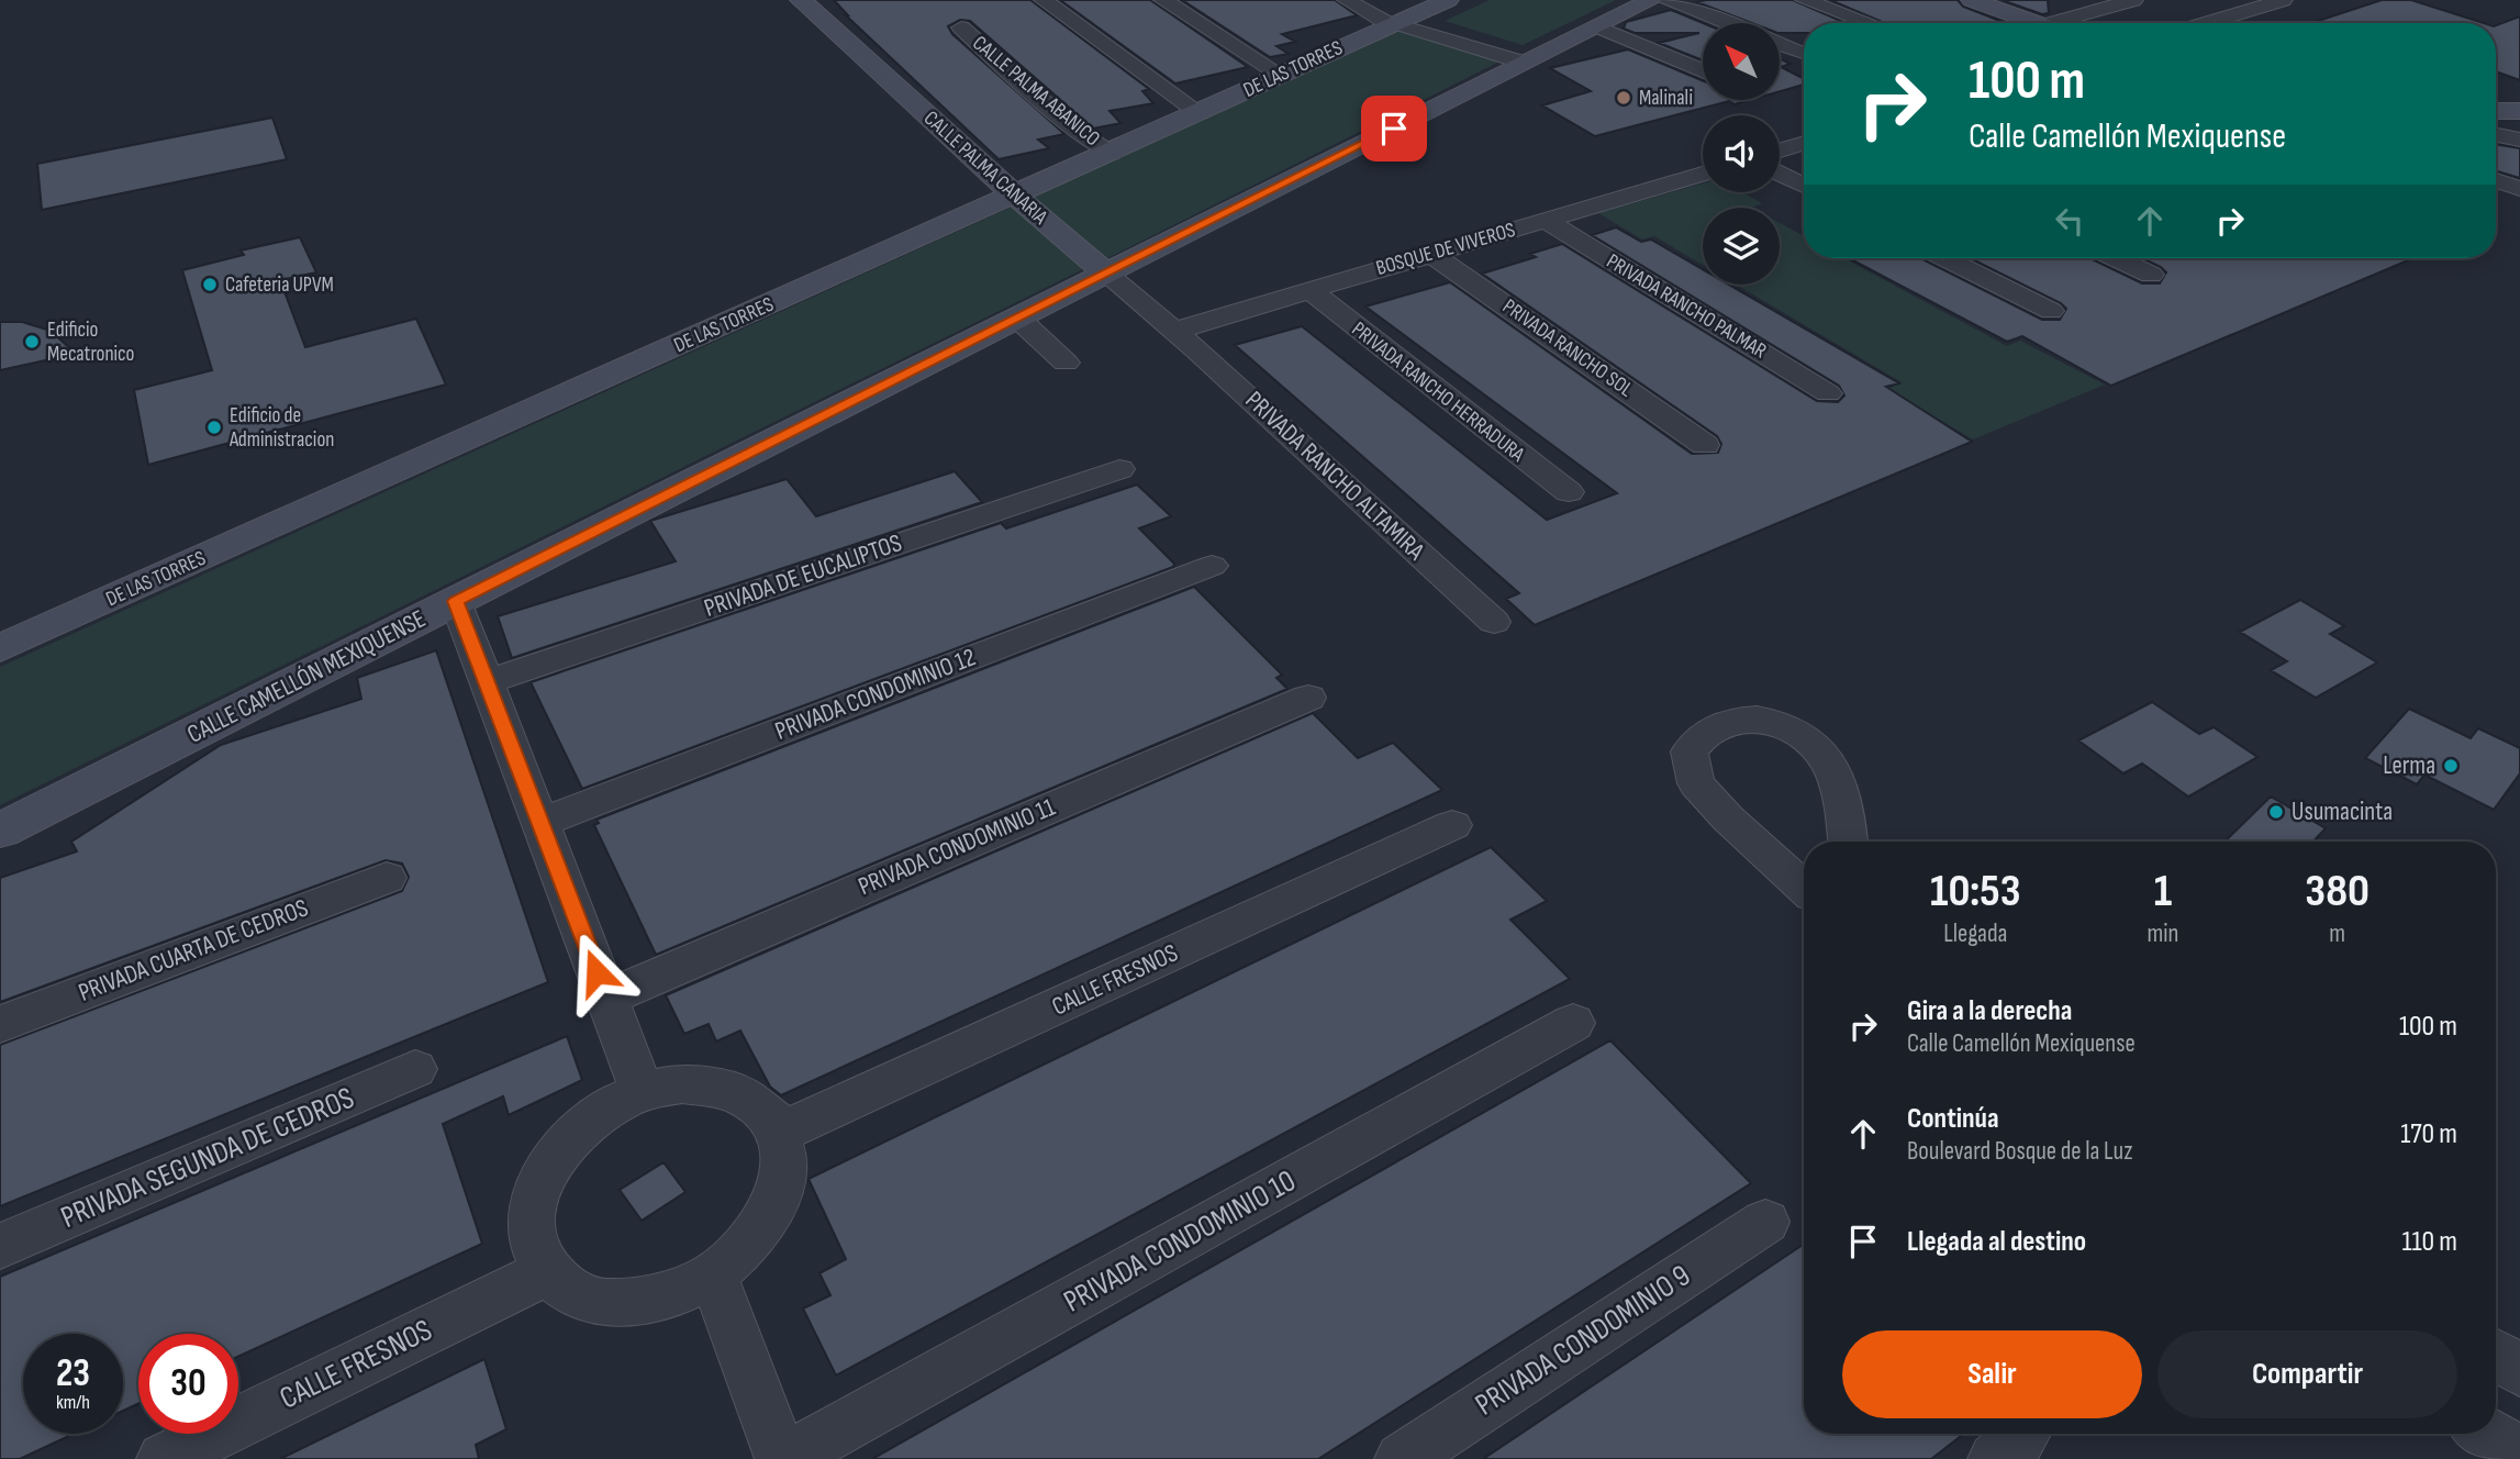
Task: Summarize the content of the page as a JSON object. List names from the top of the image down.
{
  "streets": {
    "main road": ["DE LAS TORRES", "CALLE PALMA CANARIA", "CALLE CAMELLÓN MEXIQUENSE"],
    "street": [
      "CALLE PALMA ABANICO",
      "BOSQUE DE VIVEROS",
      "PRIVADA RANCHO PALMAR",
      "PRIVADA RANCHO SOL",
      "PRIVADA RANCHO HERRADURA",
      "PRIVADA RANCHO ALTAMIRA",
      "PRIVADA DE EUCALIPTOS",
      "PRIVADA CONDOMINIO 12",
      "PRIVADA CONDOMINIO 11",
      "PRIVADA CUARTA DE CEDROS",
      "CALLE FRESNOS",
      "PRIVADA SEGUNDA DE CEDROS",
      "PRIVADA CONDOMINIO 10",
      "PRIVADA CONDOMINIO 9"
    ]
  },
  "crossings": [
    ["DE LAS TORRES", "CALLE PALMA ABANICO"],
    ["DE LAS TORRES", "CALLE PALMA CANARIA"],
    ["CALLE PALMA CANARIA", "BOSQUE DE VIVEROS"],
    ["CALLE PALMA CANARIA", "PRIVADA RANCHO ALTAMIRA"],
    ["CALLE PALMA CANARIA", "CALLE CAMELLÓN MEXIQUENSE"],
    ["BOSQUE DE VIVEROS", "PRIVADA RANCHO PALMAR"],
    ["BOSQUE DE VIVEROS", "PRIVADA RANCHO SOL"],
    ["BOSQUE DE VIVEROS", "PRIVADA RANCHO HERRADURA"],
    ["BOSQUE DE VIVEROS", "PRIVADA RANCHO ALTAMIRA"]
  ],
  "places": [
    "Malinali",
    "Cafeteria UPVM",
    "Edificio Mecatronico",
    "Edificio de Administracion",
    "Lerma",
    "Usumacinta"
  ],
  "north": "top left",
  "page": {
    "turn": ["100 m", "Calle Camellón Mexiquense"],
    "eta": [
      "10:53",
      "Llegada",
      "1",
      "min",
      "380",
      "m"
    ],
    "list": [
      {
        "name": "Gira a la derecha",
        "note": "Calle Camellón Mexiquense",
        "value": "100 m"
      },
      {
        "name": "Continúa",
        "note": "Boulevard Bosque de la Luz",
        "value": "170 m"
      },
      {
        "name": "Llegada al destino",
        "value": "110 m"
      }
    ],
    "buttons": ["Salir", "Compartir"],
    "speed": "23 km/h",
    "limit": "30"
  }
}
